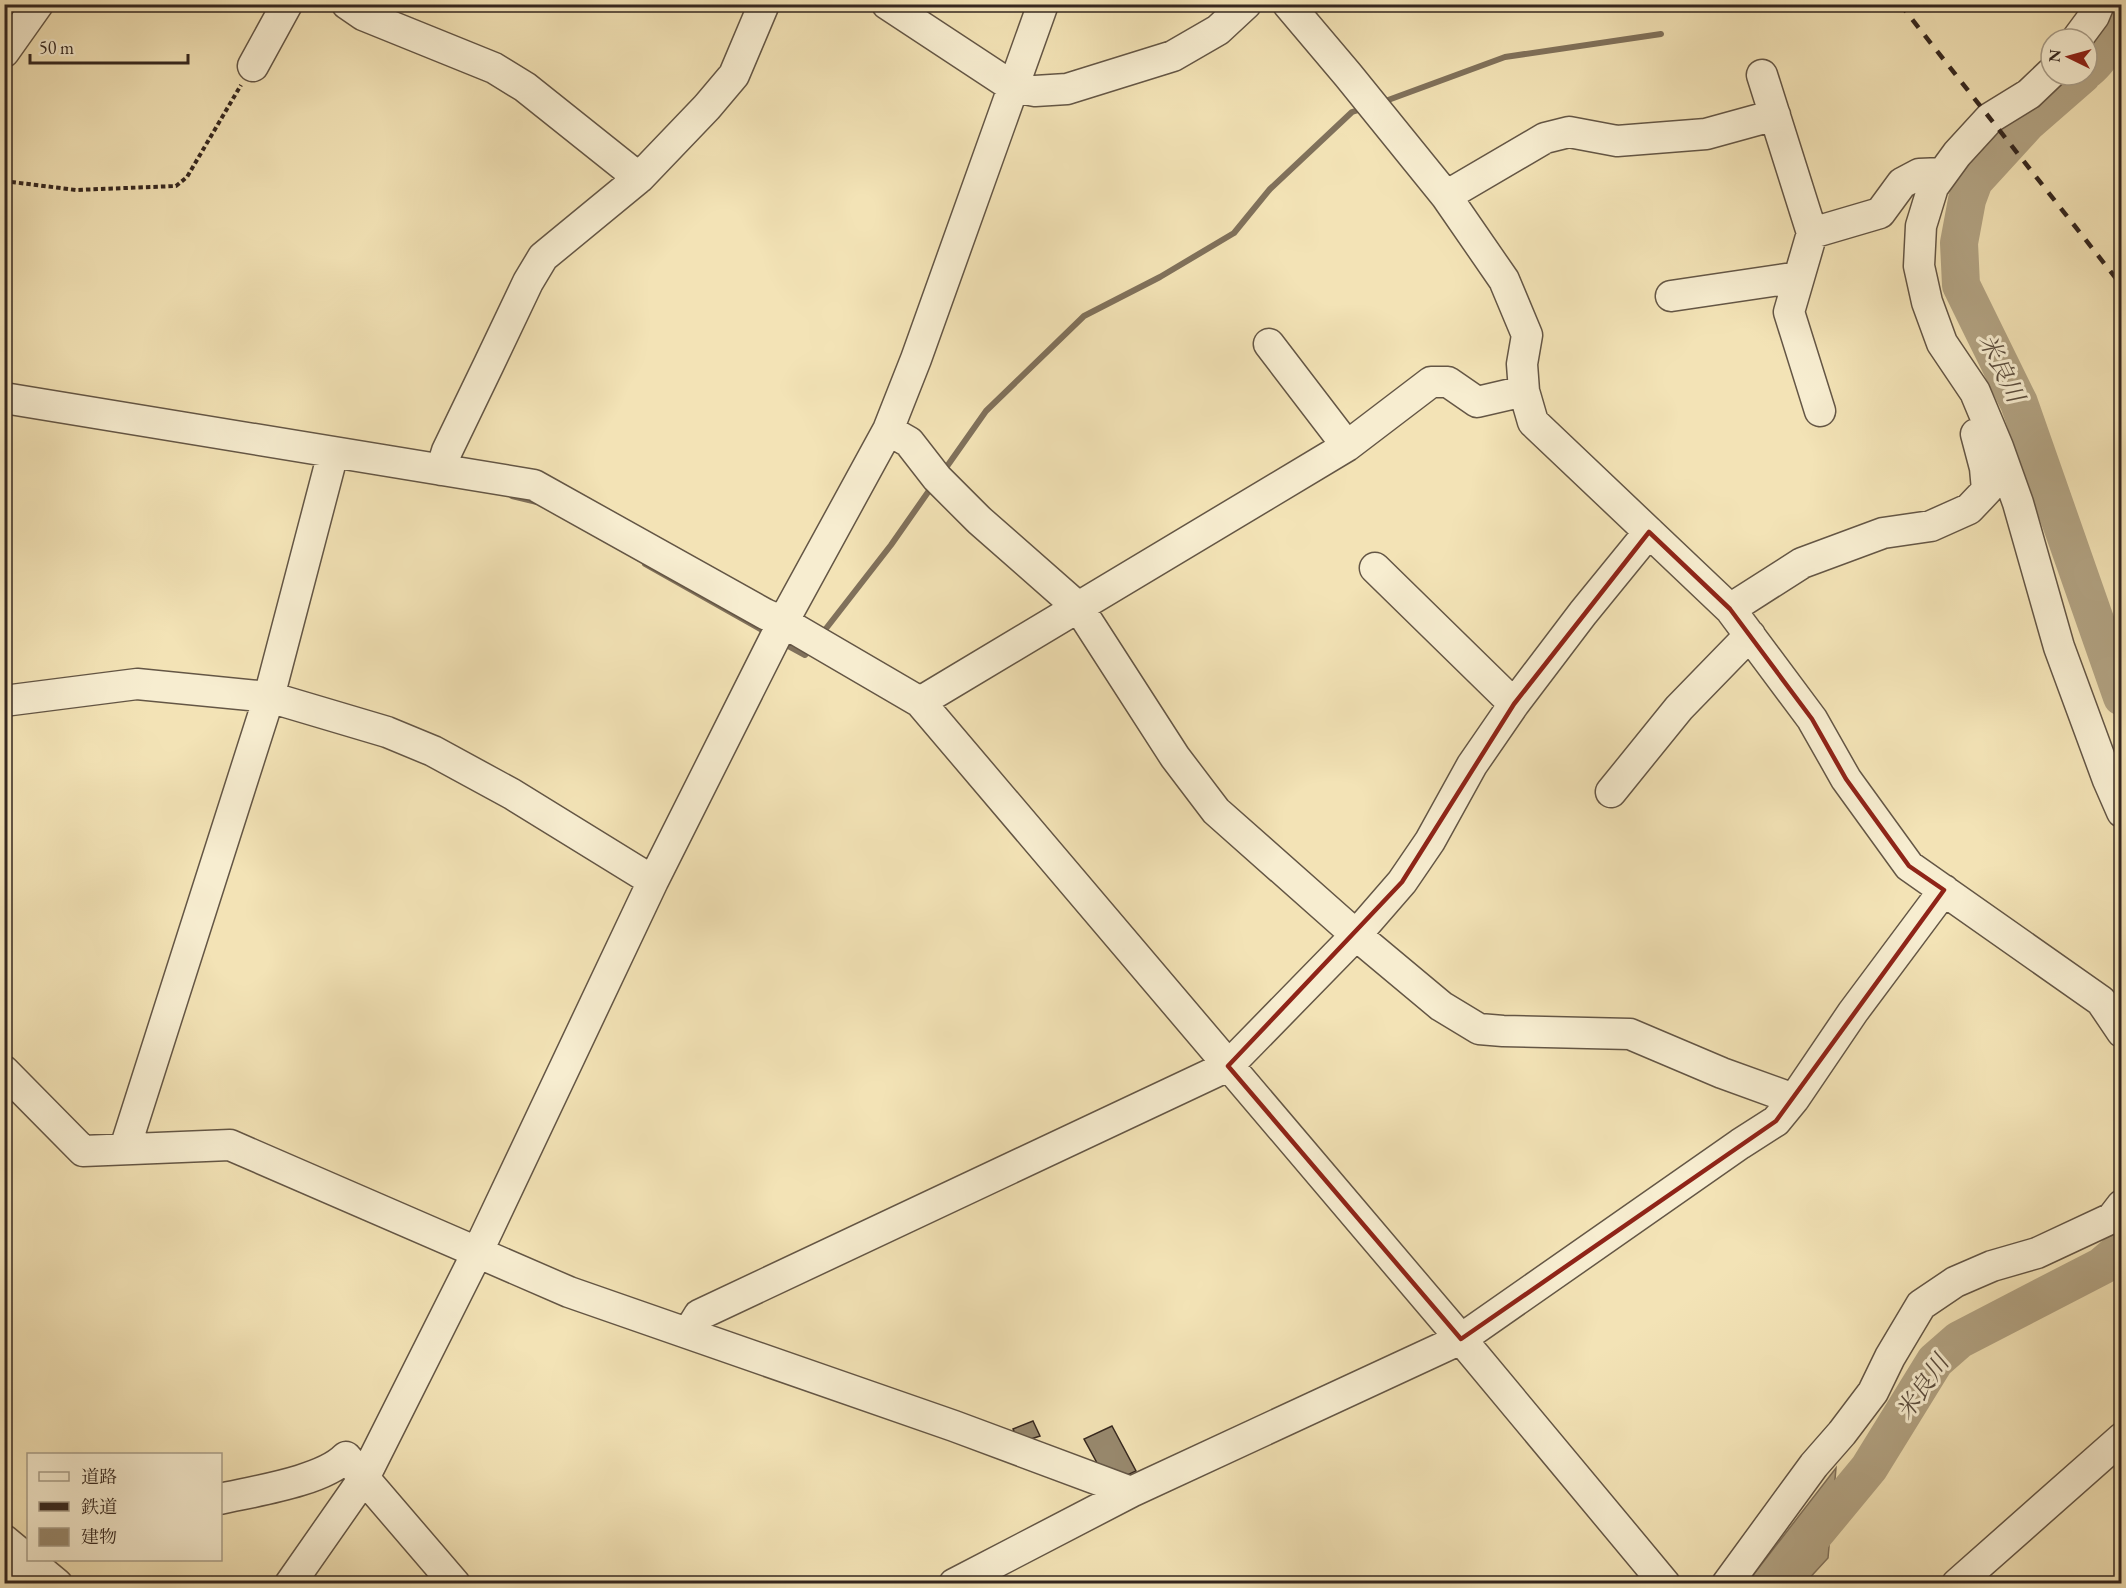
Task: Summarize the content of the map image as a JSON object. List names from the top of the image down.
{
  "water": ["米良川"],
  "legend": ["道路", "鉄道", "建物"],
  "scale_bar": "50 m",
  "north": "left"
}
